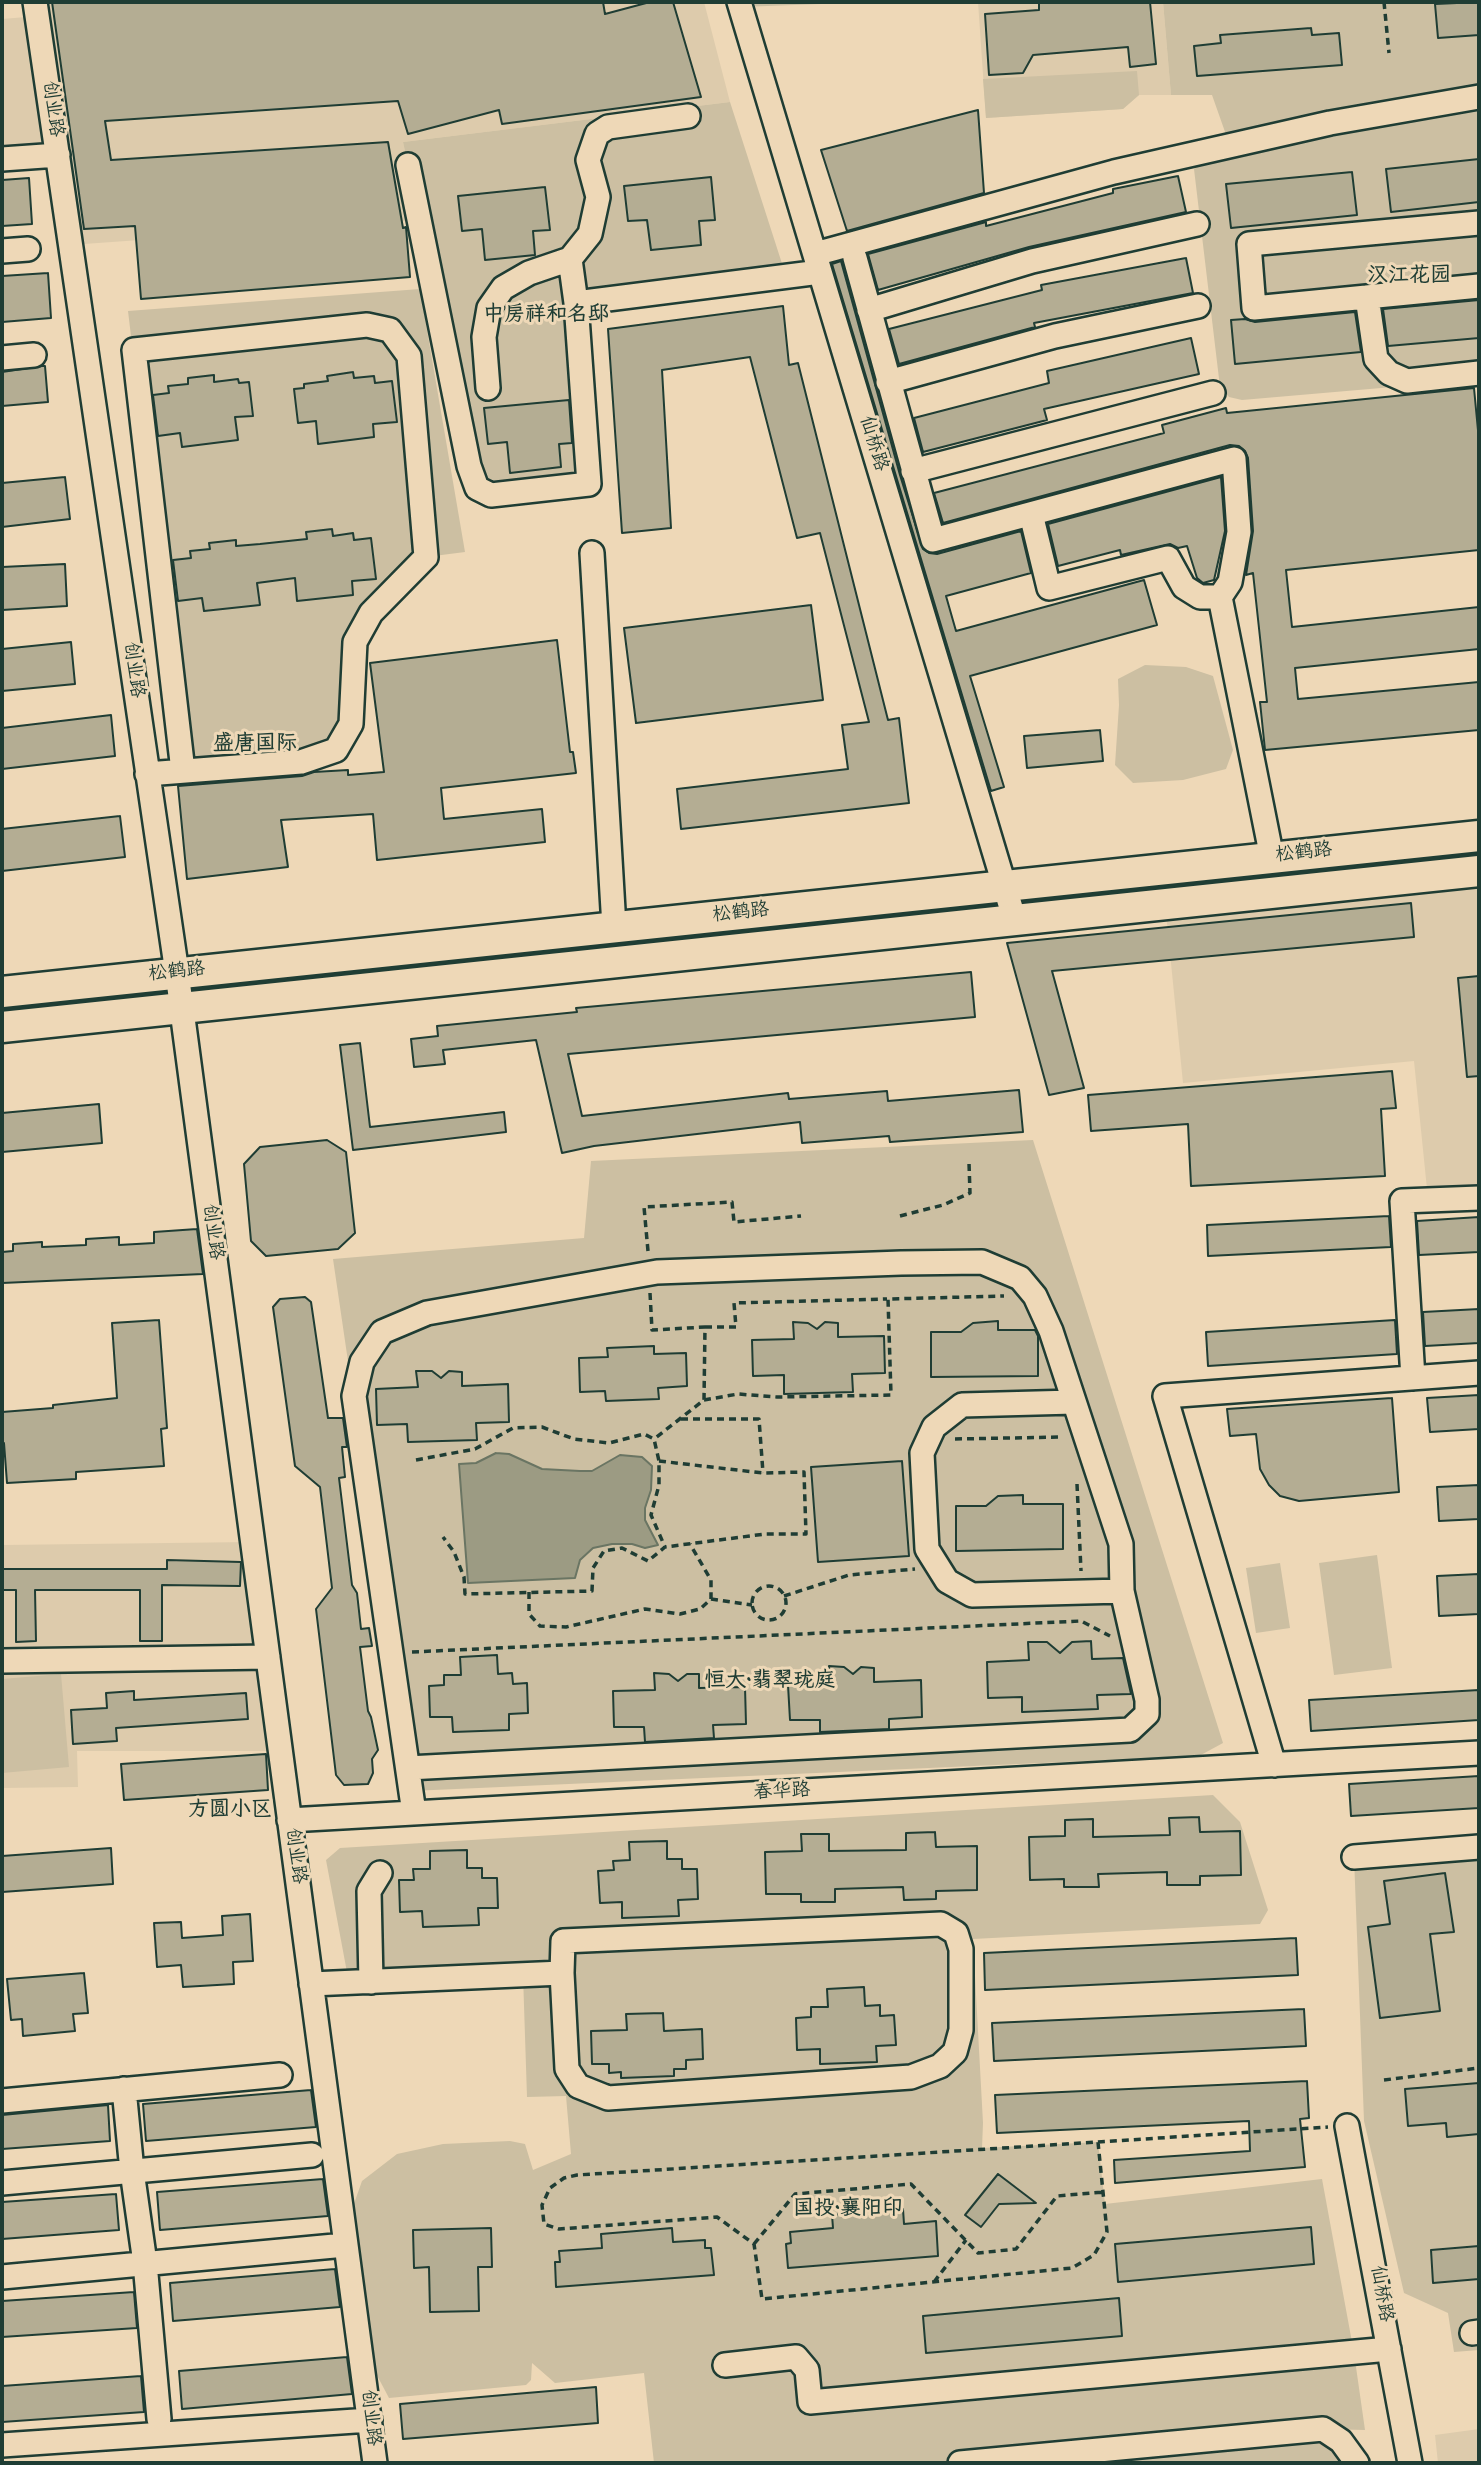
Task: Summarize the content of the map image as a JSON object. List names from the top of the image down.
{
  "streets": {
    "main road": ["松鹤路"],
    "street": ["创业路", "仙桥路", "春华路"]
  },
  "crossings": [
    ["创业路", "松鹤路"],
    ["创业路", "春华路"],
    ["仙桥路", "松鹤路"]
  ],
  "districts": [
    "汉江花园",
    "中房祥和名邸",
    "盛唐国际",
    "恒大·翡翠珑庭",
    "方圆小区",
    "国投·襄阳印"
  ]
}
